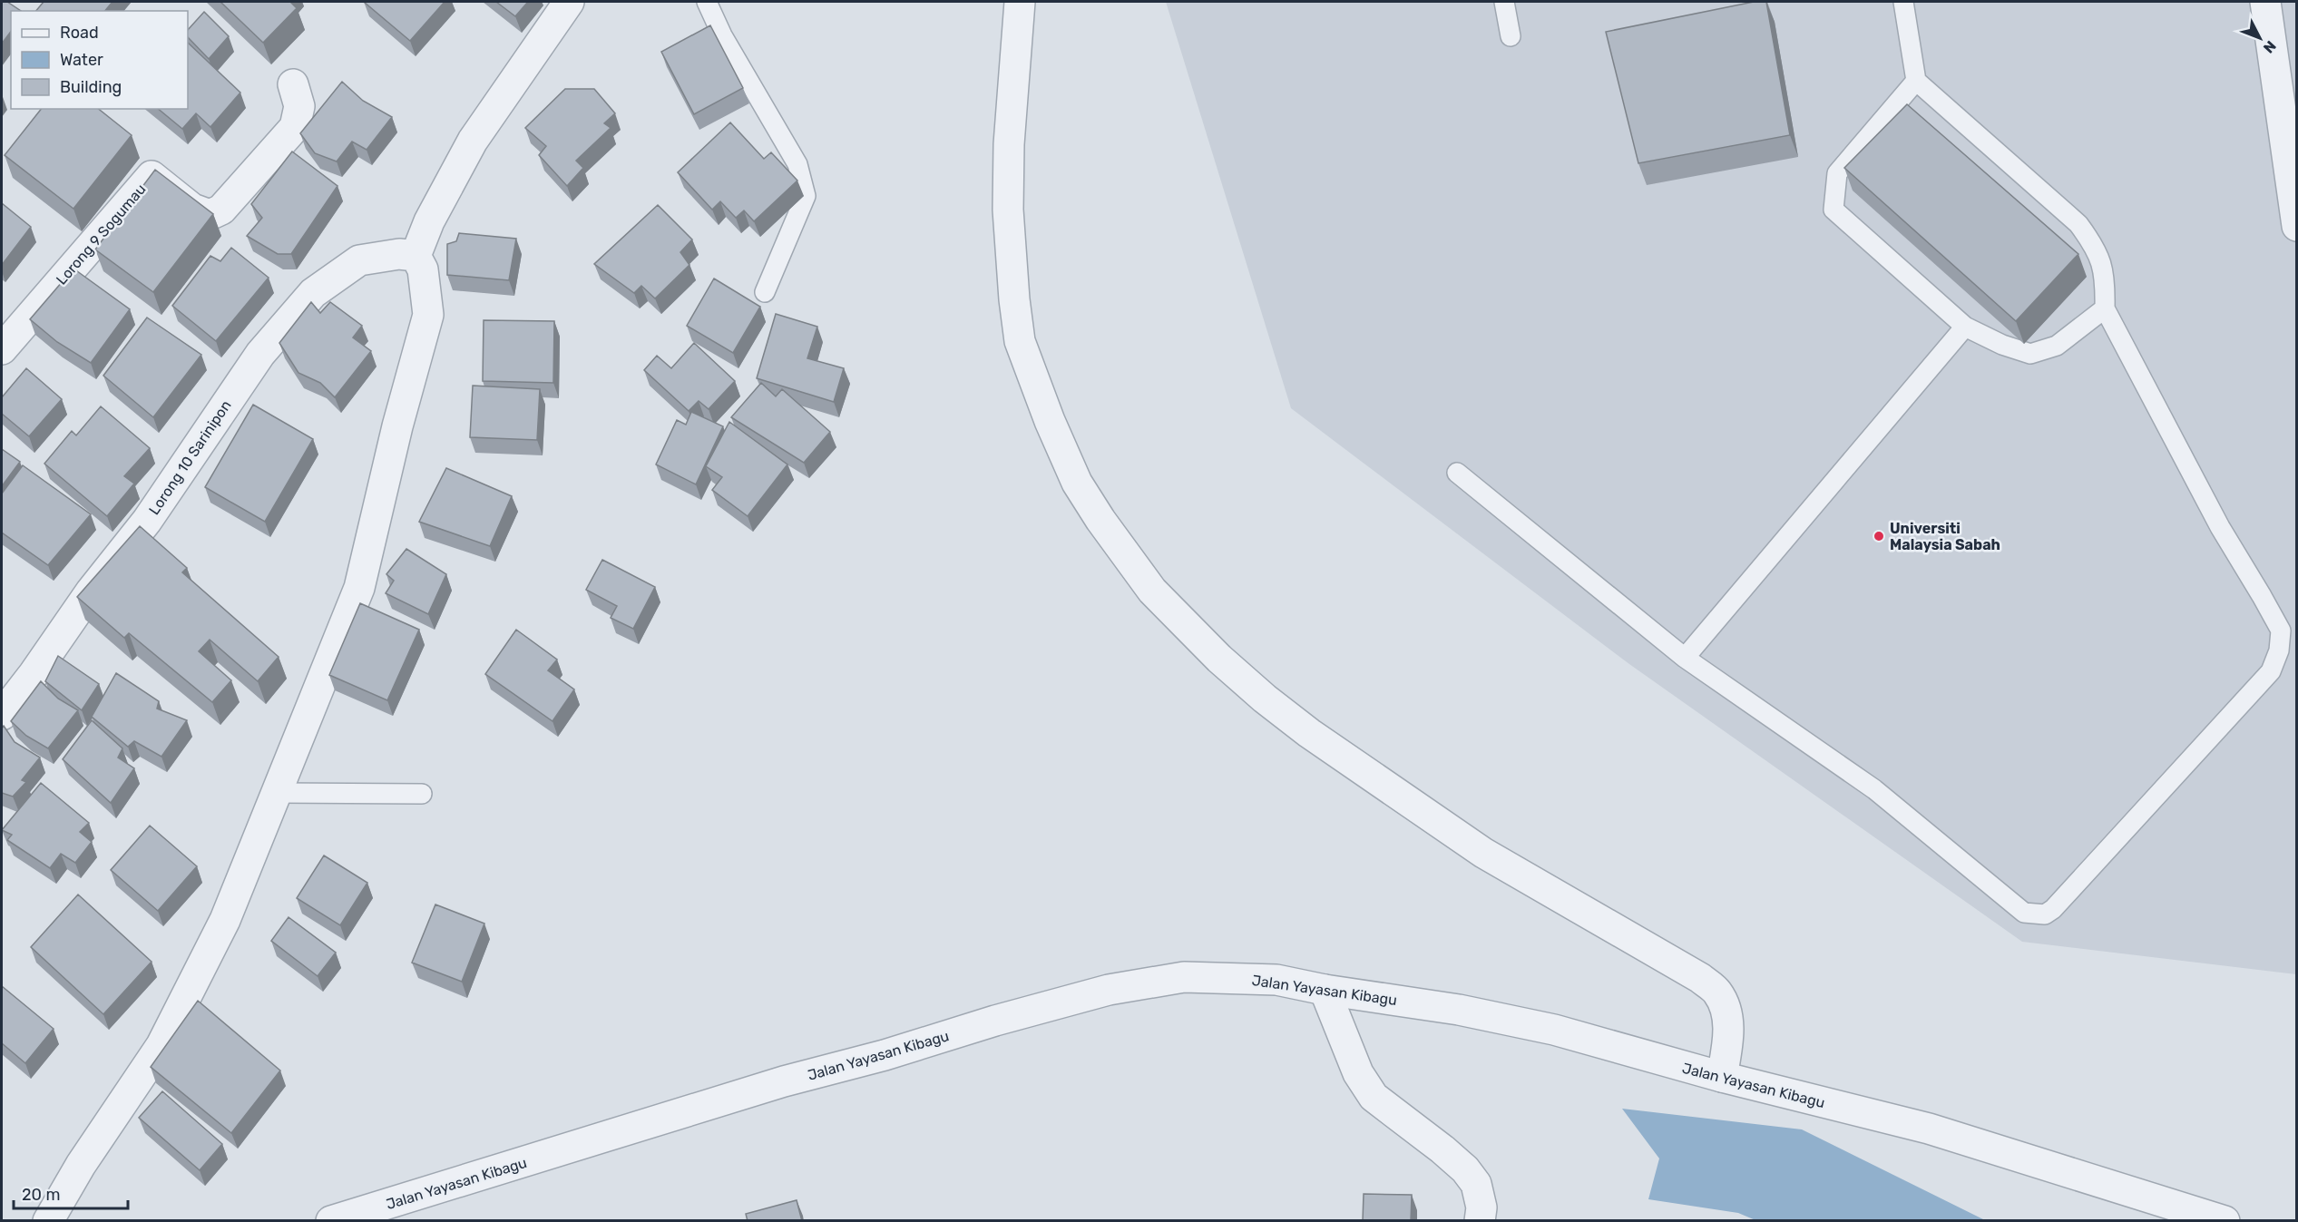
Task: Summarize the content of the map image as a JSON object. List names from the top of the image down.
{
  "streets": {
    "street": ["Lorong 9 Sogumau", "Lorong 10 Sarinipon", "Jalan Yayasan Kibagu"]
  },
  "places": ["Universiti Malaysia Sabah"],
  "legend": ["Road", "Water", "Building"],
  "scale_bar": "20 m",
  "north": "bottom right"
}
